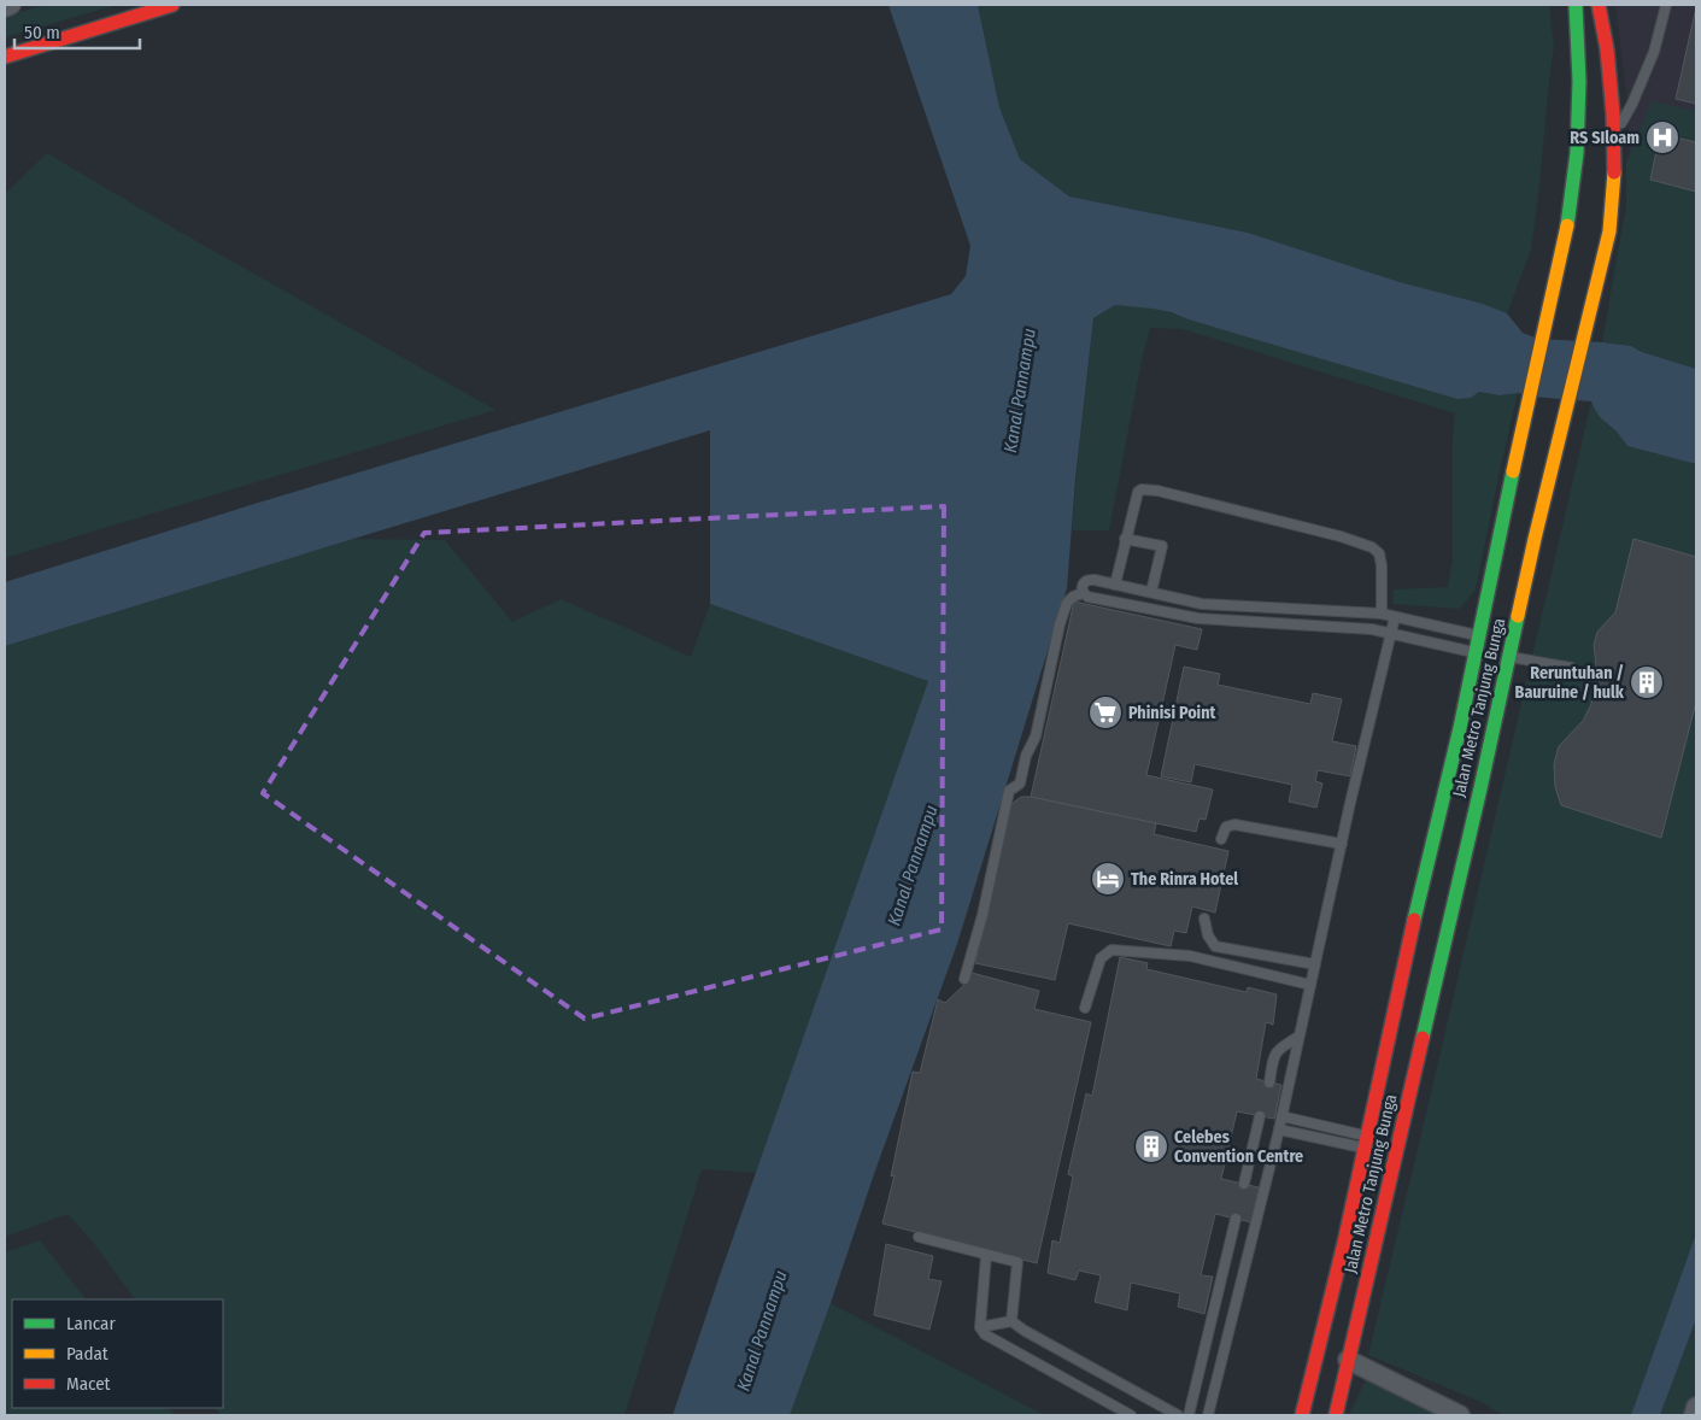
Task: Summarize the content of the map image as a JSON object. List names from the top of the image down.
{
  "streets": {
    "main road": ["Jalan Metro Tanjung Bunga"]
  },
  "water": ["Kanal Pannampu"],
  "places": {
    "hospital": ["RS SIloam"],
    "building": ["Reruntuhan / Bauruine / hulk", "Celebes Convention Centre"],
    "supermarket": ["Phinisi Point"],
    "hotel": ["The Rinra Hotel"]
  },
  "legend": ["Lancar", "Padat", "Macet"],
  "scale_bar": "50 m"
}
